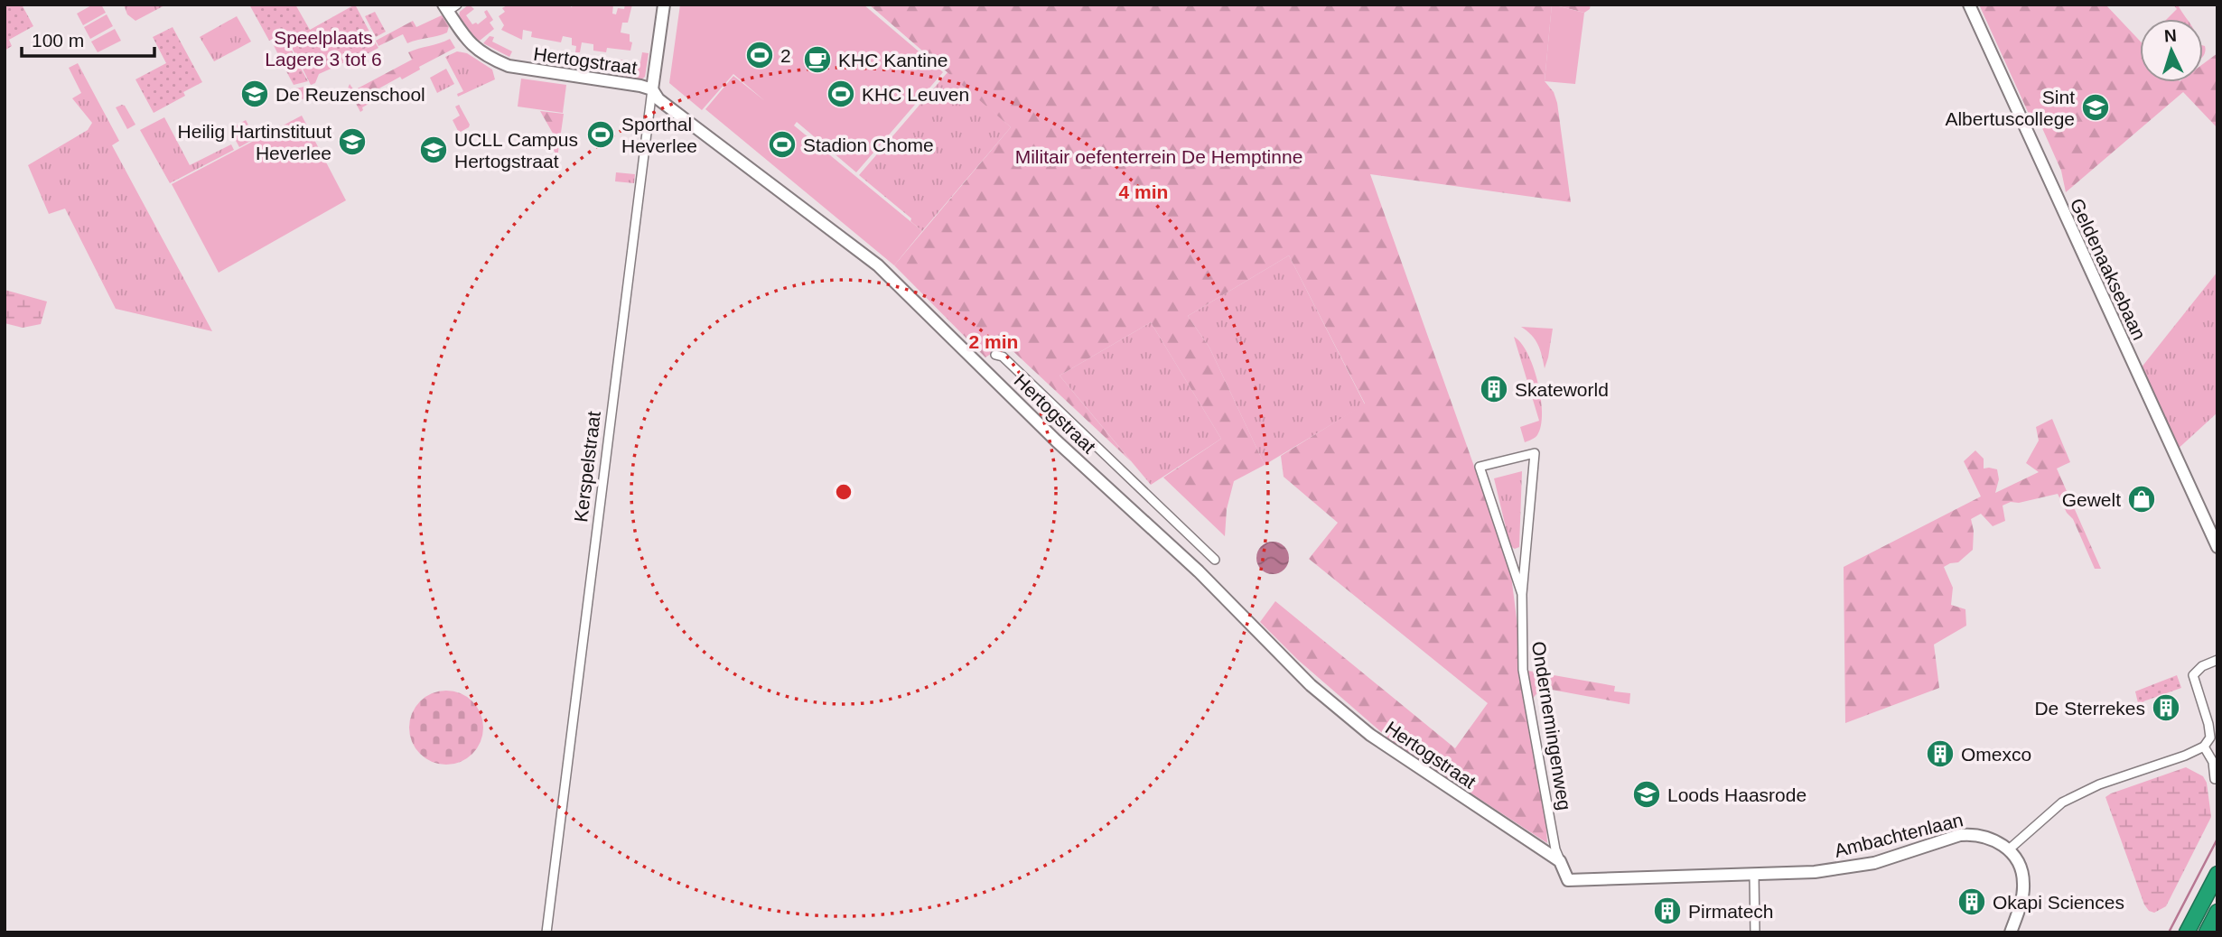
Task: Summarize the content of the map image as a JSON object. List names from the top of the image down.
{
  "streets": {
    "street": [
      "Hertogstraat",
      "Geldenaaksebaan",
      "Kerspelstraat",
      "Ondernemingenweg",
      "Ambachtenlaan"
    ]
  },
  "crossings": [
    ["Hertogstraat", "Kerspelstraat"],
    ["Hertogstraat", "Ondernemingenweg"],
    ["Hertogstraat", "Ambachtenlaan"],
    ["Ondernemingenweg", "Ambachtenlaan"]
  ],
  "parks": ["Speelplaats Lagere 3 tot 6", "Militair oefenterrein De Hemptinne"],
  "places": {
    "sports": [
      "2",
      "KHC Leuven",
      "Sporthal Heverlee",
      "Stadion Chome"
    ],
    "cafe": ["KHC Kantine"],
    "school or university": [
      "De Reuzenschool",
      "Sint Albertuscollege",
      "Heilig Hartinstituut Heverlee",
      "UCLL Campus Hertogstraat",
      "Loods Haasrode"
    ],
    "building": [
      "Skateworld",
      "De Sterrekes",
      "Omexco",
      "Okapi Sciences",
      "Pirmatech"
    ],
    "shop": ["Gewelt"]
  },
  "scale_bar": "100 m",
  "north": "top",
  "rings": ["4 min", "2 min"]
}
